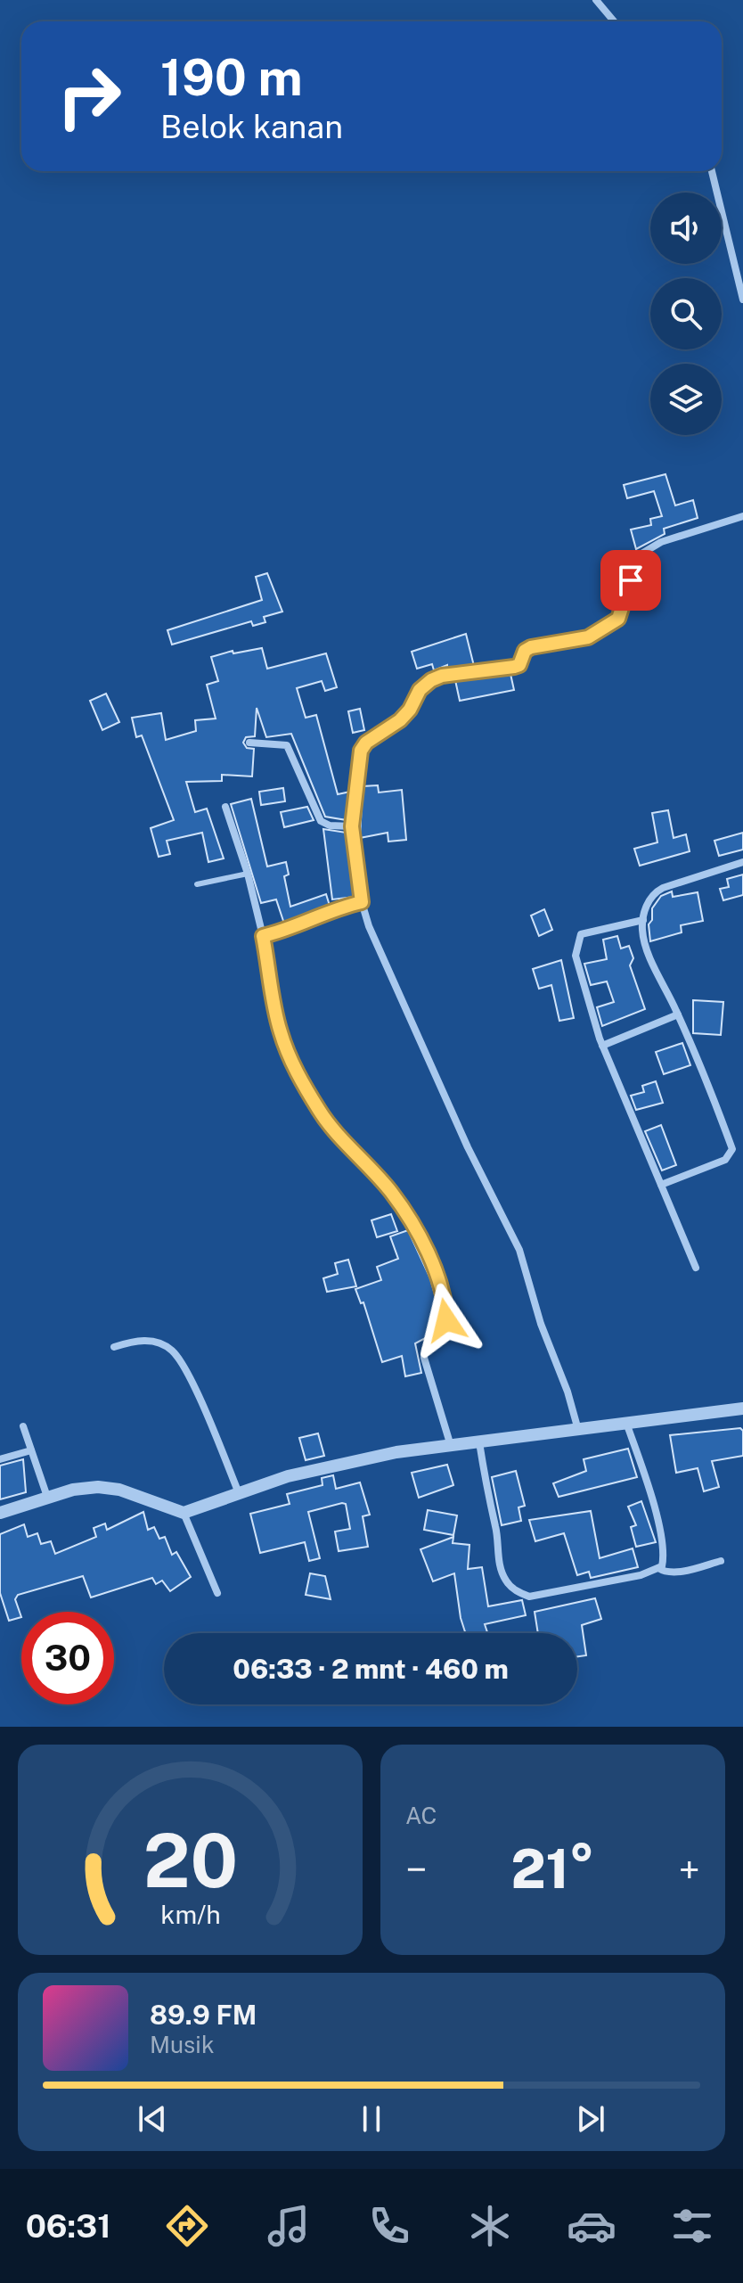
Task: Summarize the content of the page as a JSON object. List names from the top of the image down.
{
  "page": {
    "turn": ["190 m", "Belok kanan"],
    "limit": "30",
    "trip": "06:33 · 2 mnt · 460 m",
    "tile": "AC",
    "heat": ["−", "21°", "+"],
    "song": ["89.9 FM", "Musik"],
    "tabs": "06:31",
    "gauge": ["20", "km/h"]
  }
}
